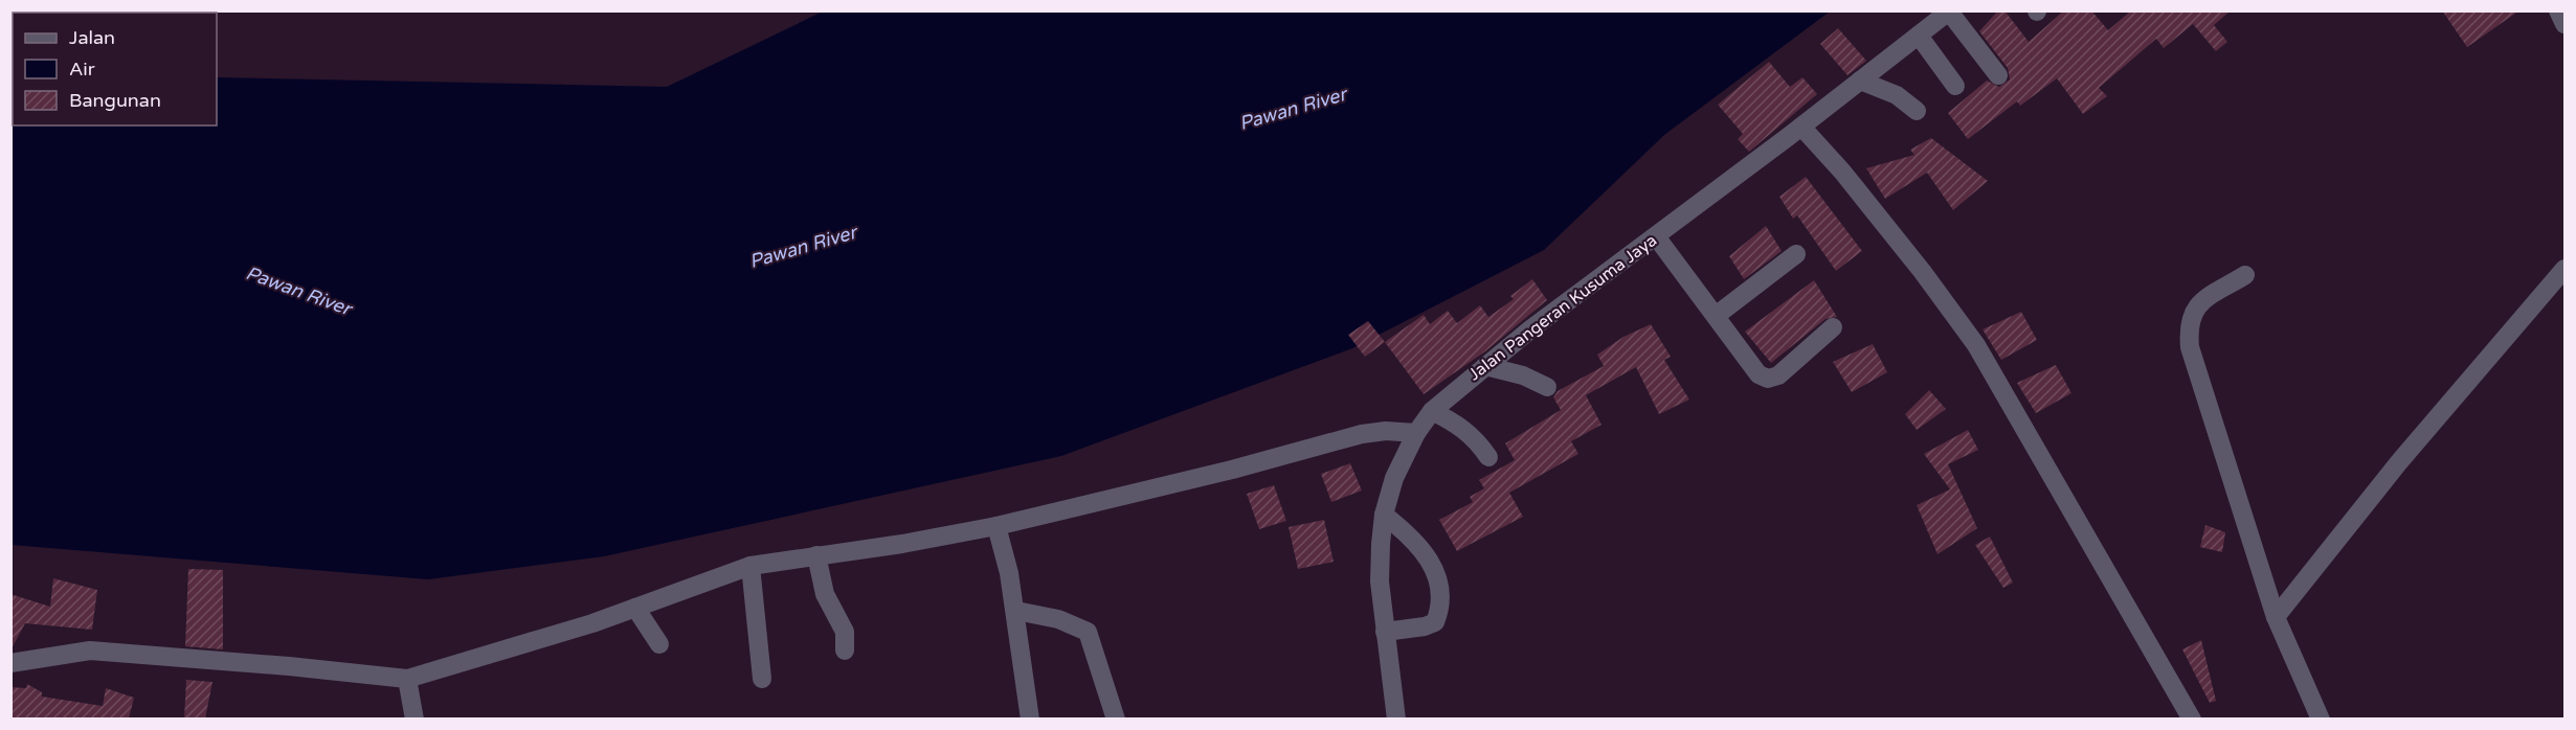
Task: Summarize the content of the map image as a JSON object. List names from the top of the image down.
{
  "streets": {
    "street": ["Jalan Pangeran Kusuma Jaya"]
  },
  "water": ["Pawan River"],
  "legend": ["Jalan", "Air", "Bangunan"]
}
